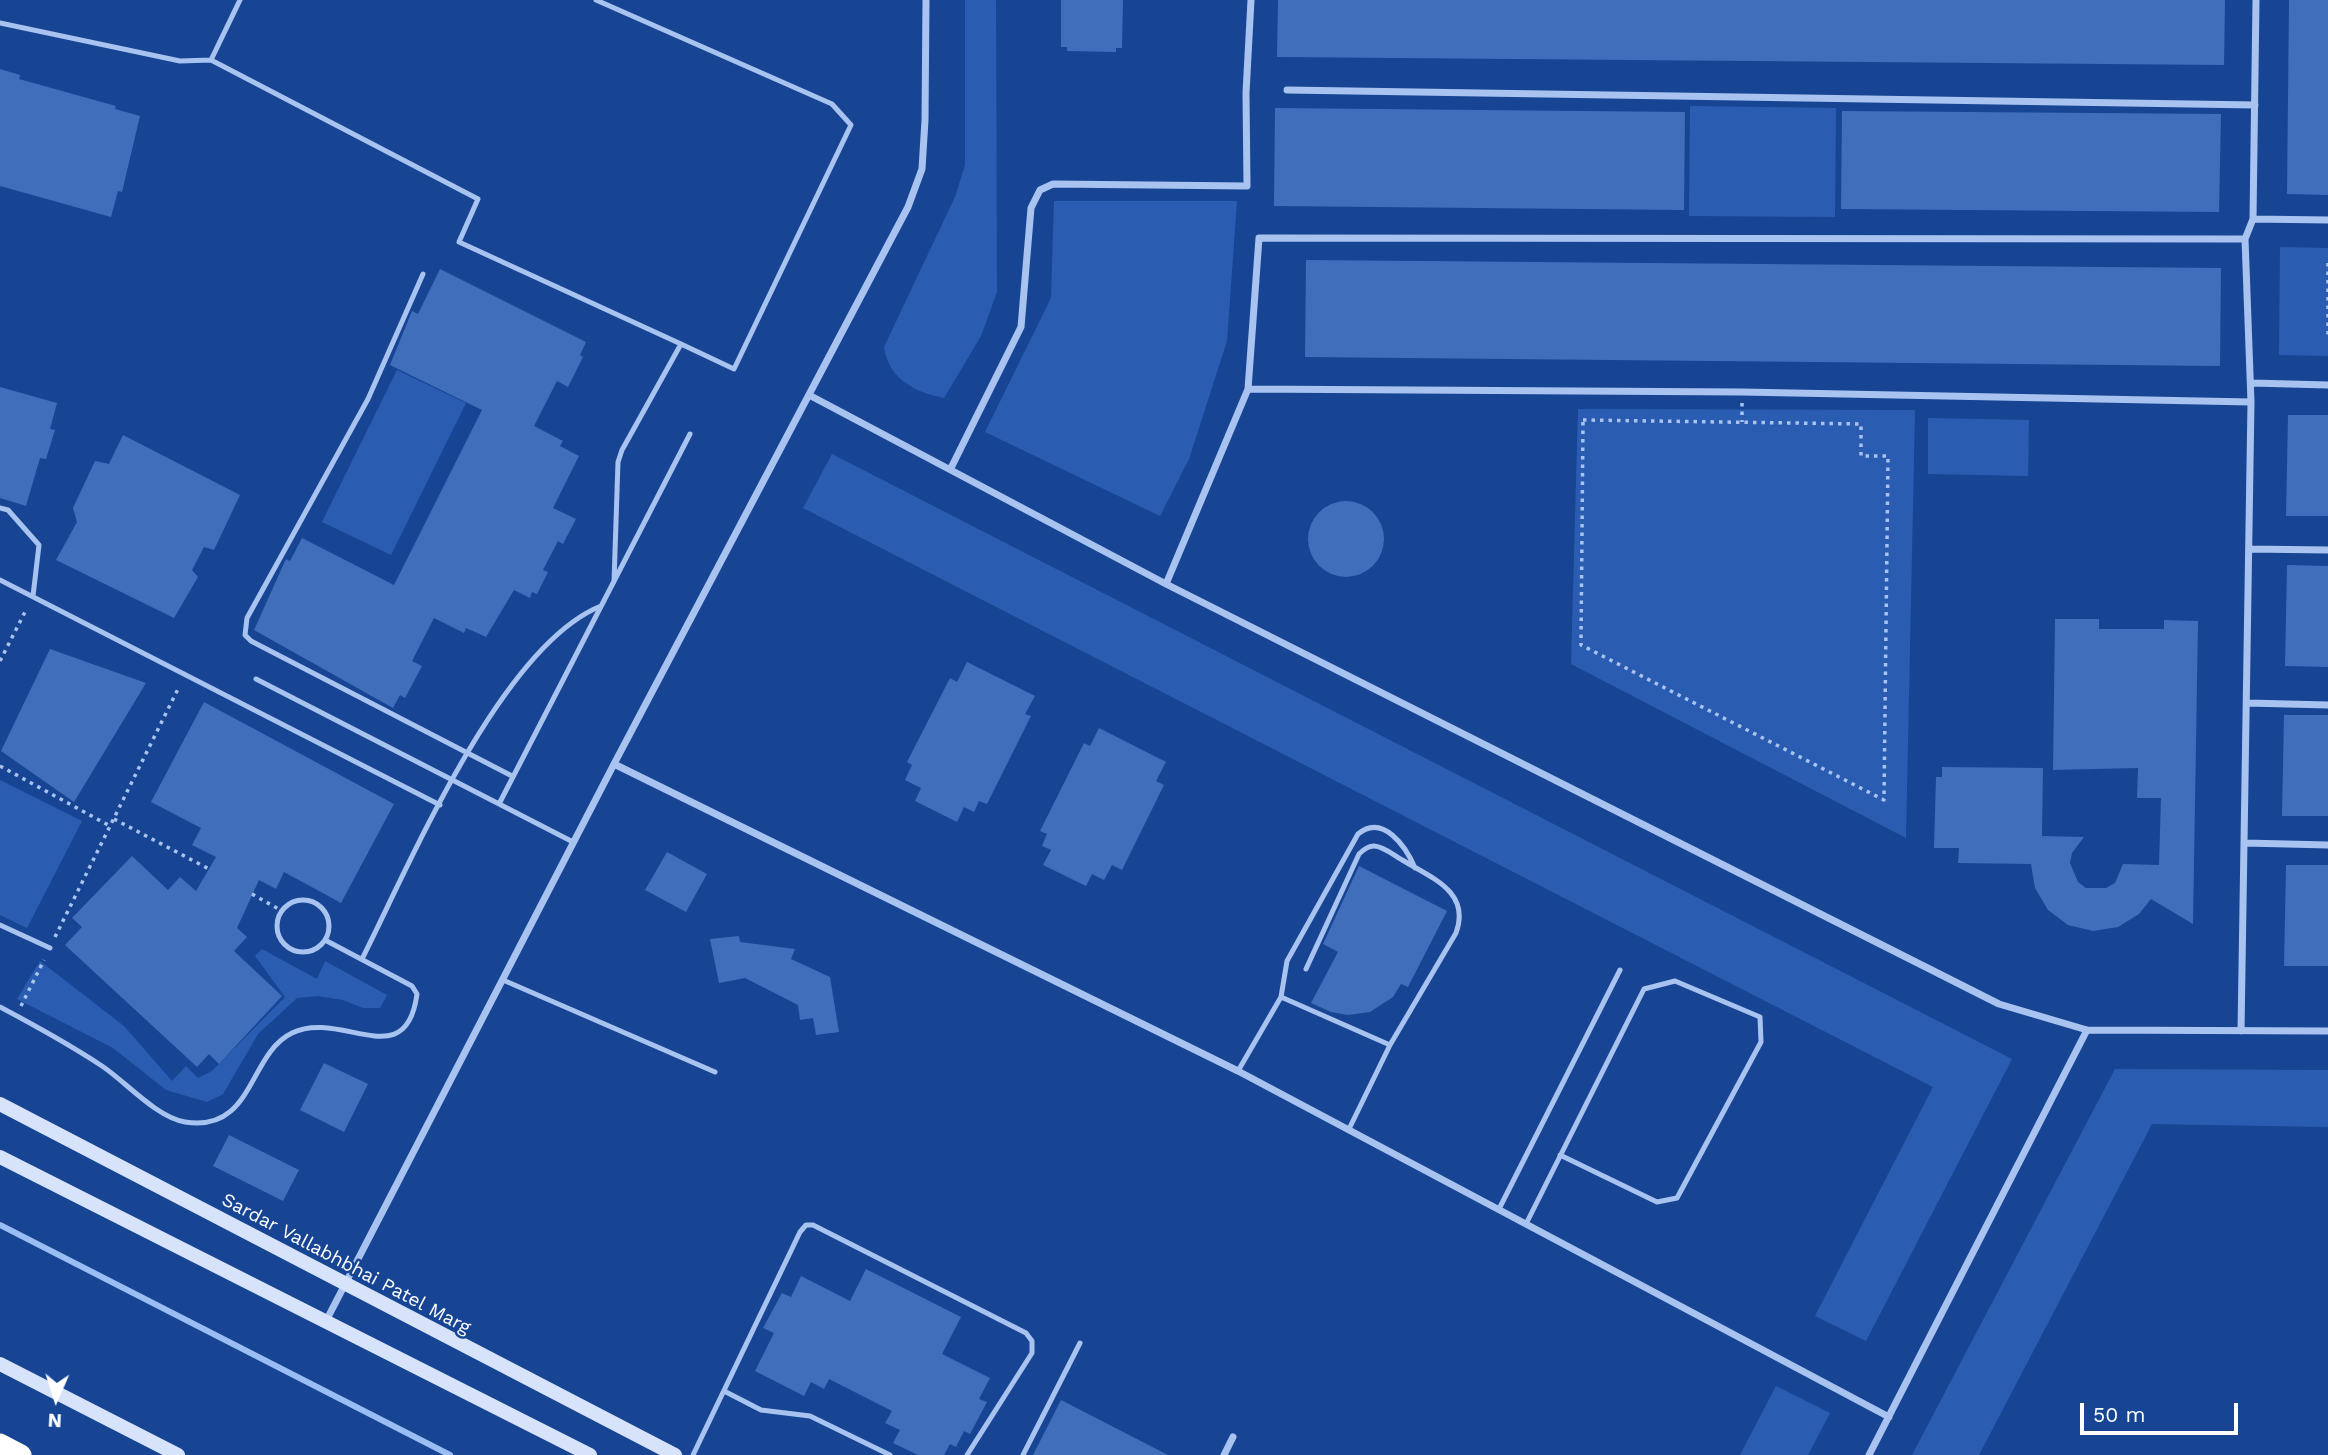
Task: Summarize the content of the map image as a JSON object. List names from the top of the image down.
{
  "streets": {
    "street": ["Sardar Vallabhbhai Patel Marg"]
  },
  "scale_bar": "50 m",
  "north": "bottom"
}
